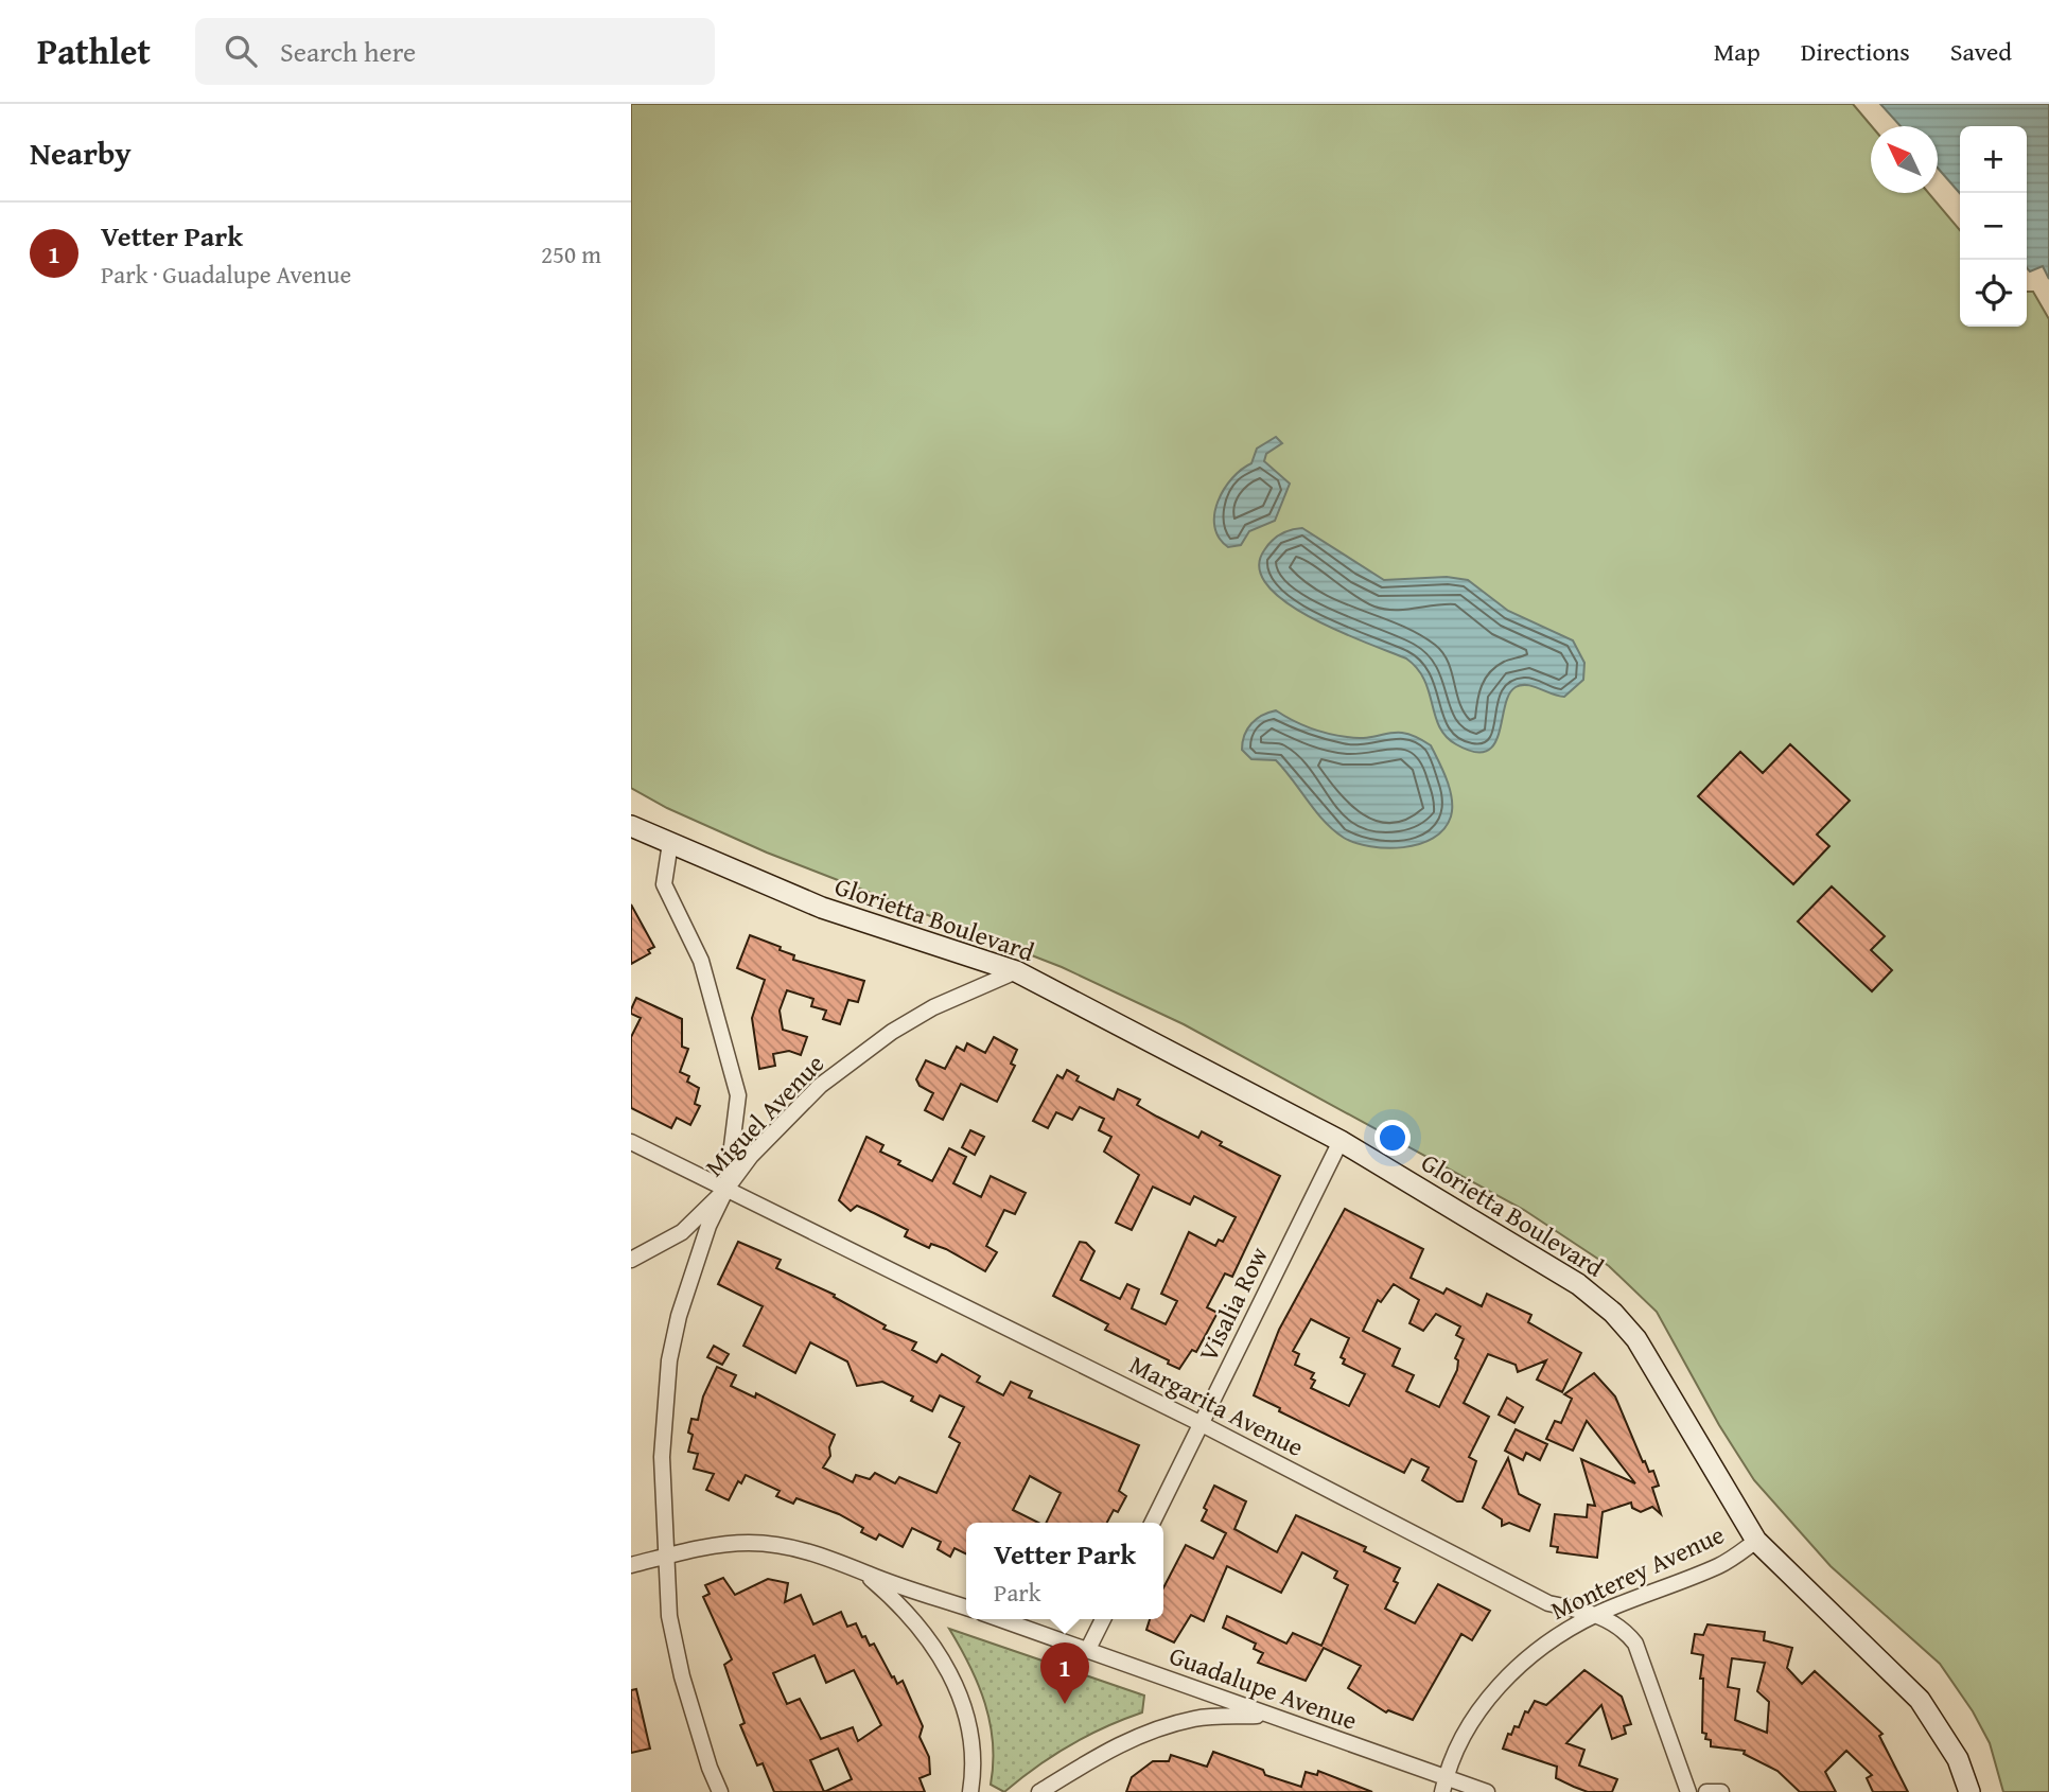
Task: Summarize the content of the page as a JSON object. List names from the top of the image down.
{
  "streets": {
    "street": [
      "Glorietta Boulevard",
      "Miguel Avenue",
      "Visalia Row",
      "Margarita Avenue",
      "Monterey Avenue",
      "Guadalupe Avenue"
    ]
  },
  "crossings": [
    ["Glorietta Boulevard", "Miguel Avenue"],
    ["Glorietta Boulevard", "Visalia Row"],
    ["Glorietta Boulevard", "Monterey Avenue"],
    ["Miguel Avenue", "Margarita Avenue"],
    ["Visalia Row", "Margarita Avenue"],
    ["Margarita Avenue", "Monterey Avenue"],
    ["Monterey Avenue", "Guadalupe Avenue"]
  ],
  "north": "top left",
  "page": {
    "header": "Pathlet",
    "search": "Search here",
    "nav": ["Map", "Directions", "Saved"],
    "heading": "Nearby",
    "map_buttons": ["+", "−"],
    "list": [
      {
        "mark": "1",
        "name": "Vetter Park",
        "note": "Park · Guadalupe Avenue",
        "value": "250 m"
      }
    ],
    "popup": ["Vetter Park", "Park"],
    "pins": "1"
  }
}
